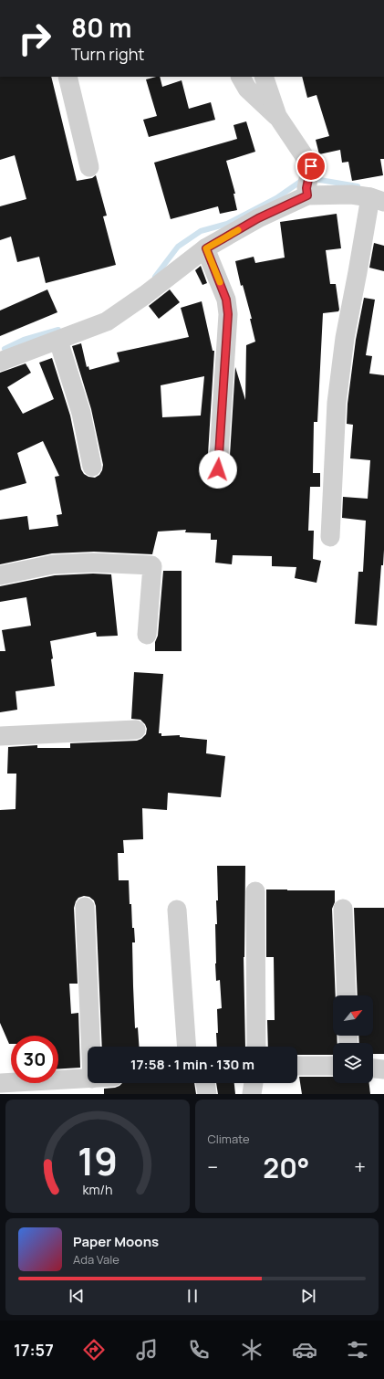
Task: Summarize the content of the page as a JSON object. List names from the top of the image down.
{
  "north": "top right",
  "page": {
    "turn": ["80 m", "Turn right"],
    "limit": "30",
    "trip": "17:58 · 1 min · 130 m",
    "tile": "Climate",
    "heat": ["−", "20°", "+"],
    "song": ["Paper Moons", "Ada Vale"],
    "tabs": "17:57",
    "gauge": ["19", "km/h"]
  }
}
